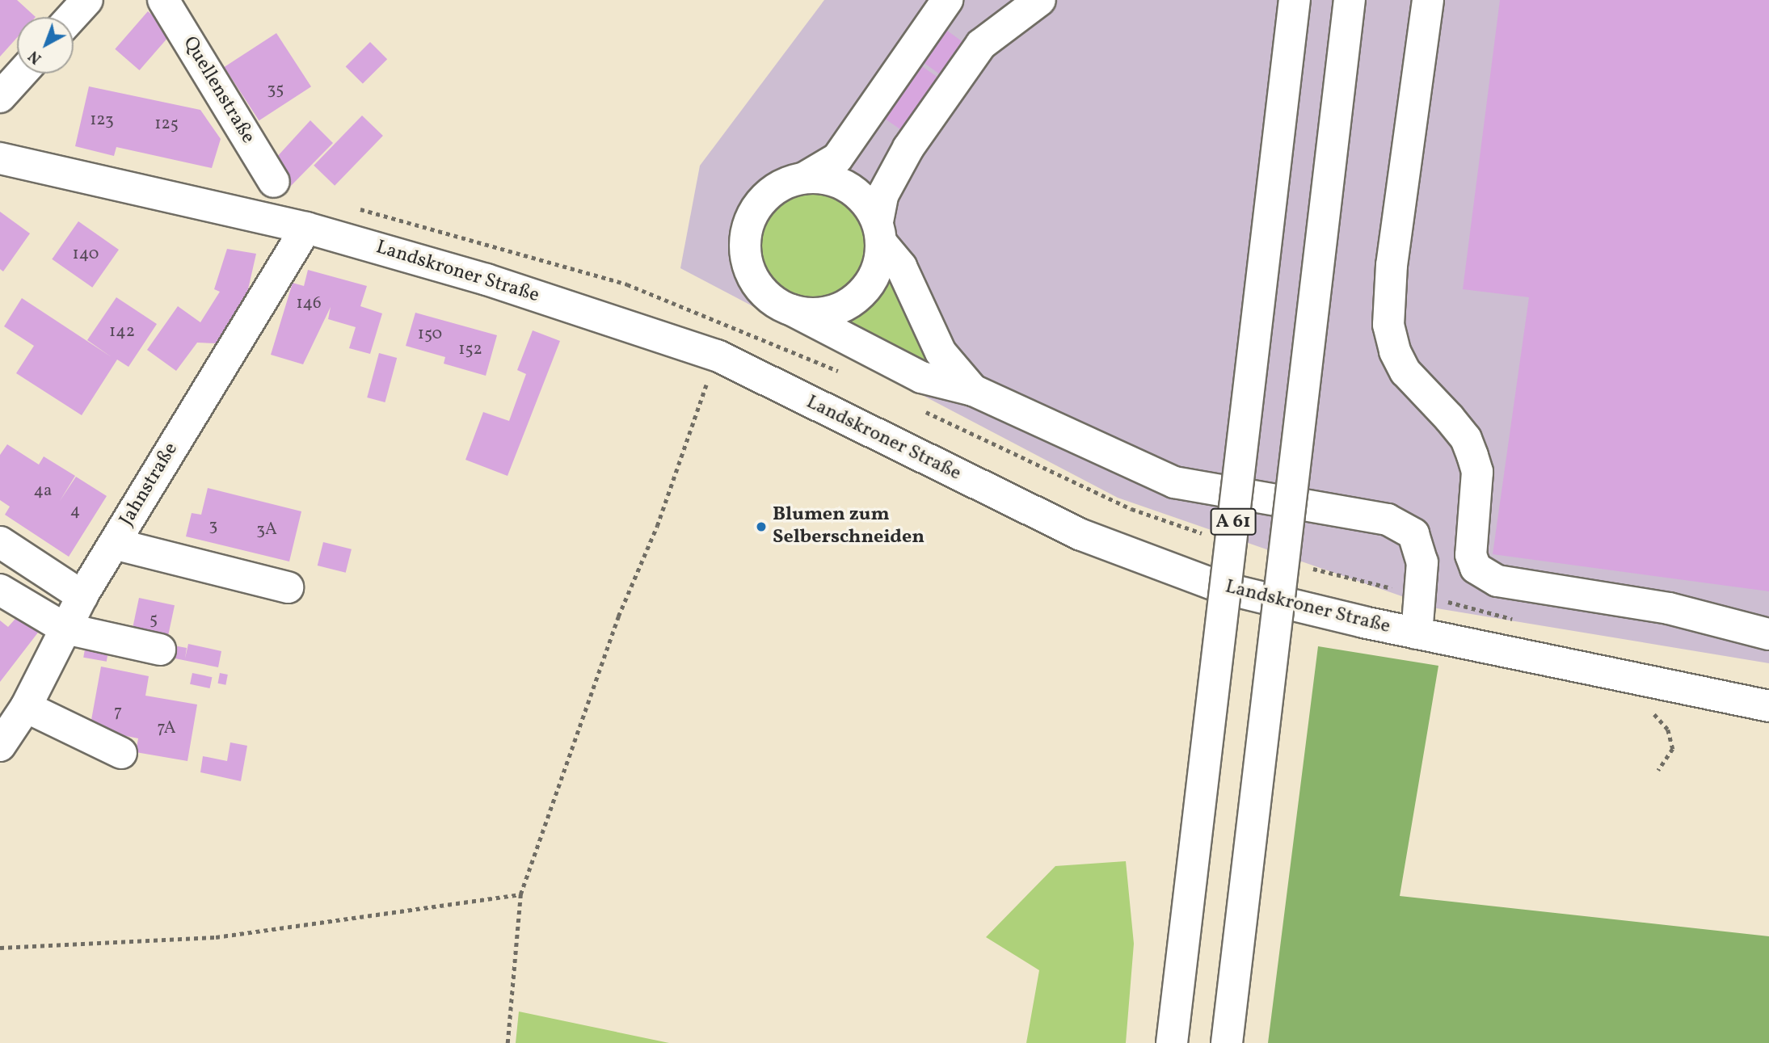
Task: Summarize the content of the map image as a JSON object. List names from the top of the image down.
{
  "streets": {
    "main road": [
      "Quellenstraße",
      "Landskroner Straße",
      "Jahnstraße",
      "A 61"
    ]
  },
  "crossings": [
    ["Landskroner Straße", "Jahnstraße"]
  ],
  "places": ["Blumen zum Selberschneiden"],
  "house_numbers": [
    "35",
    "123",
    "125",
    "140",
    "146",
    "142",
    "150",
    "152",
    "4a",
    "4",
    "3",
    "3A",
    "5",
    "7",
    "7A"
  ],
  "north": "bottom left"
}
